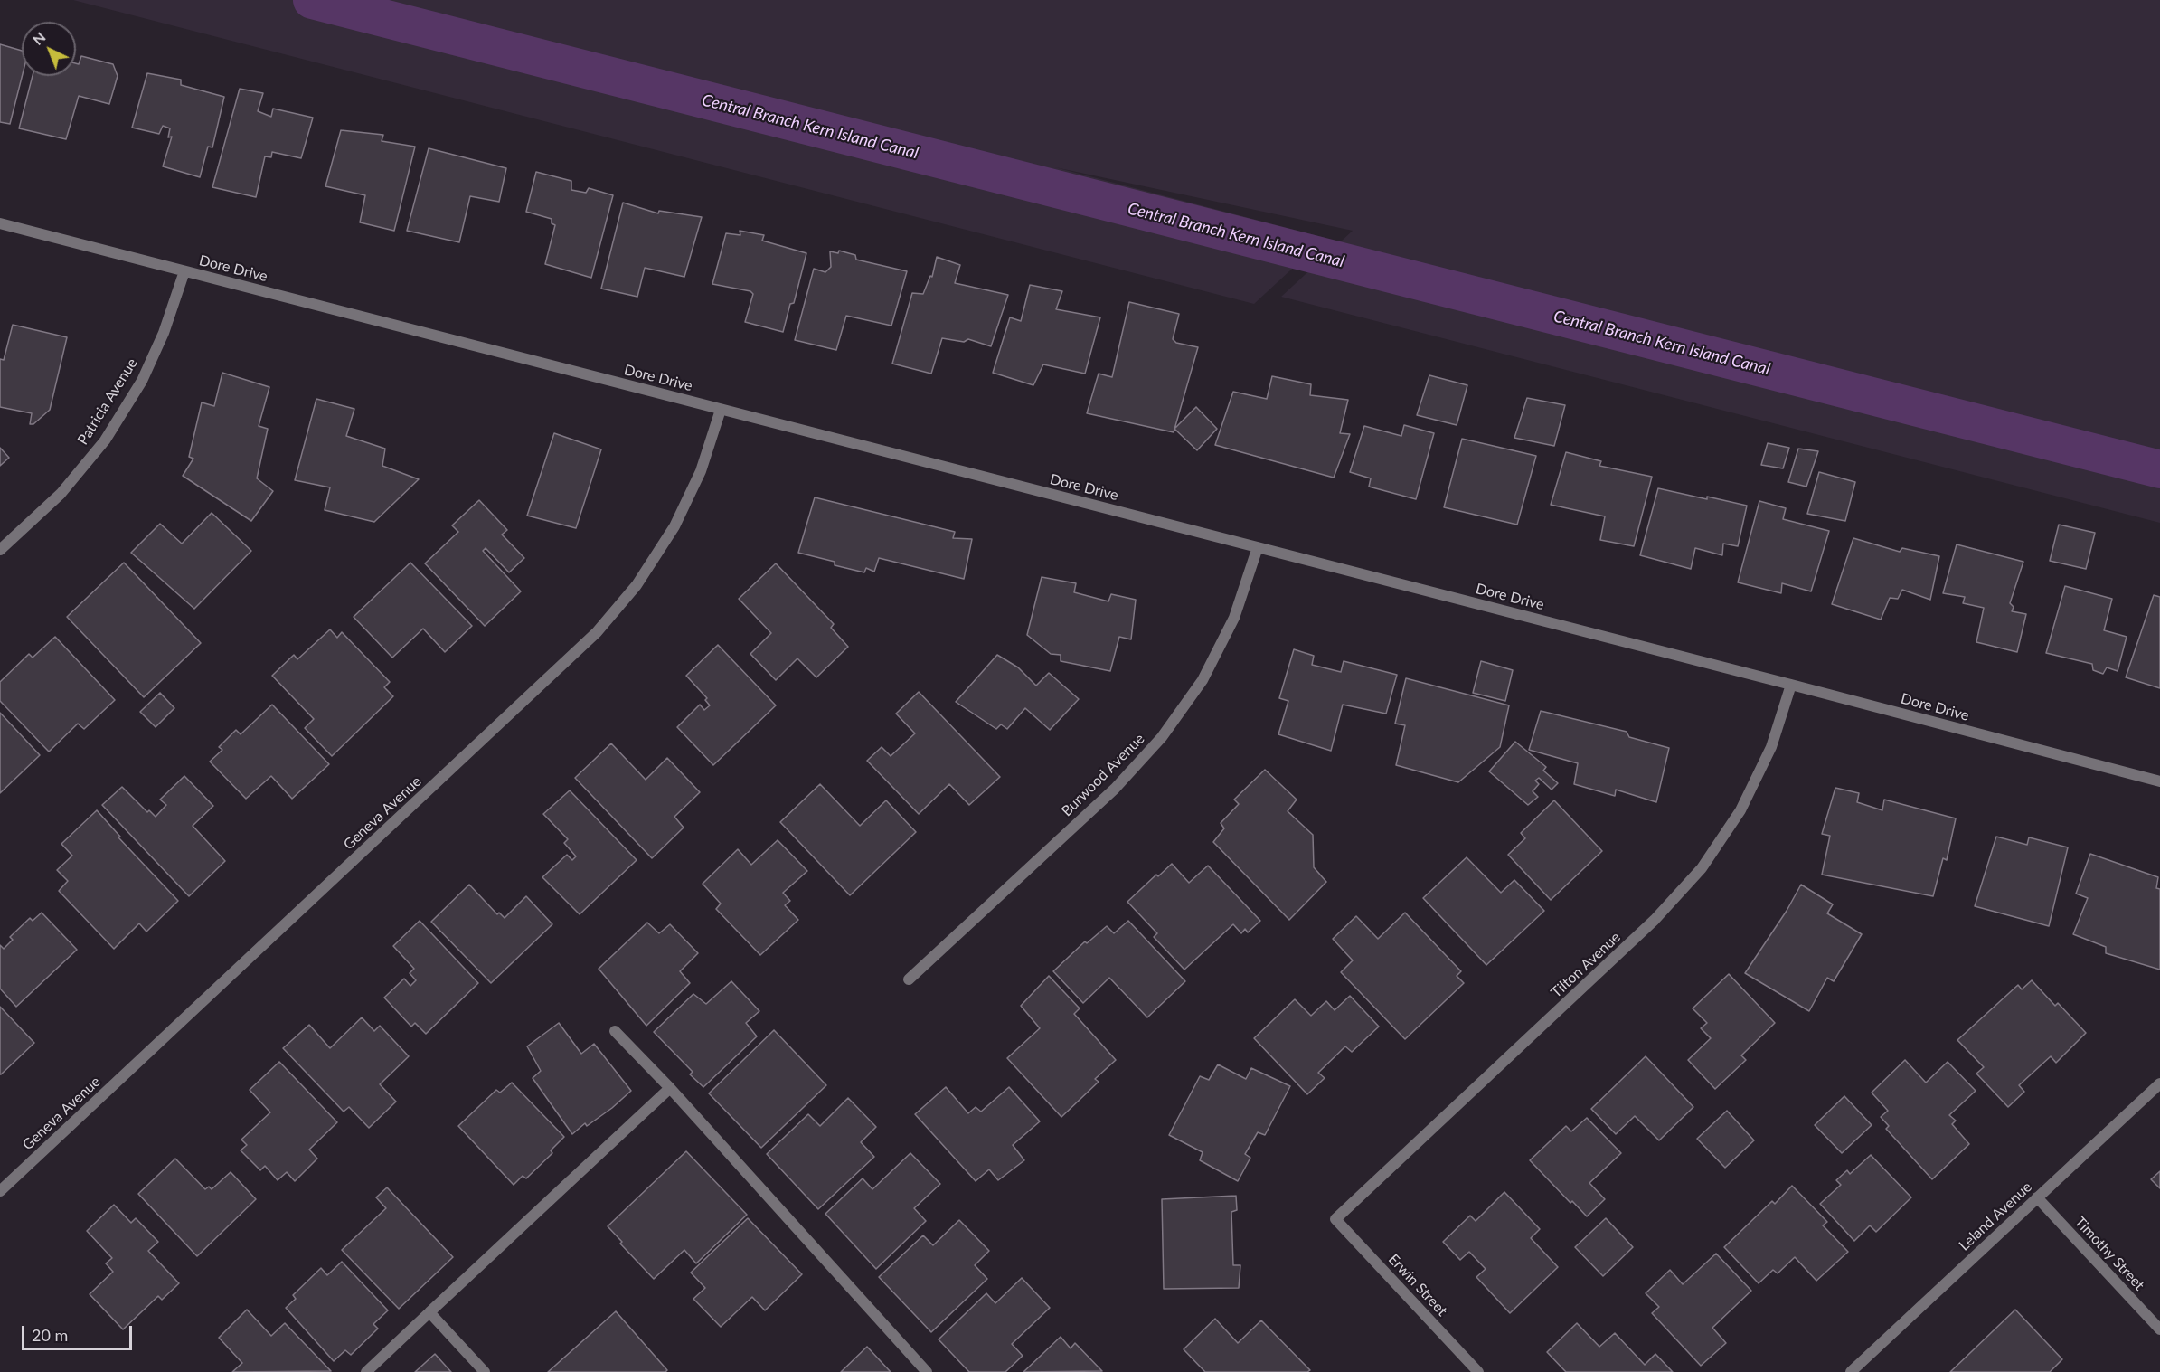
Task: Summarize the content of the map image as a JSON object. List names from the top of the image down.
{
  "streets": {
    "street": [
      "Dore Drive",
      "Patricia Avenue",
      "Burwood Avenue",
      "Geneva Avenue",
      "Tilton Avenue",
      "Leland Avenue",
      "Timothy Street",
      "Erwin Street"
    ]
  },
  "crossings": [
    ["Dore Drive", "Patricia Avenue"],
    ["Dore Drive", "Burwood Avenue"],
    ["Dore Drive", "Geneva Avenue"],
    ["Dore Drive", "Tilton Avenue"],
    ["Tilton Avenue", "Erwin Street"],
    ["Leland Avenue", "Timothy Street"]
  ],
  "water": ["Central Branch Kern Island Canal"],
  "scale_bar": "20 m",
  "north": "top left"
}
